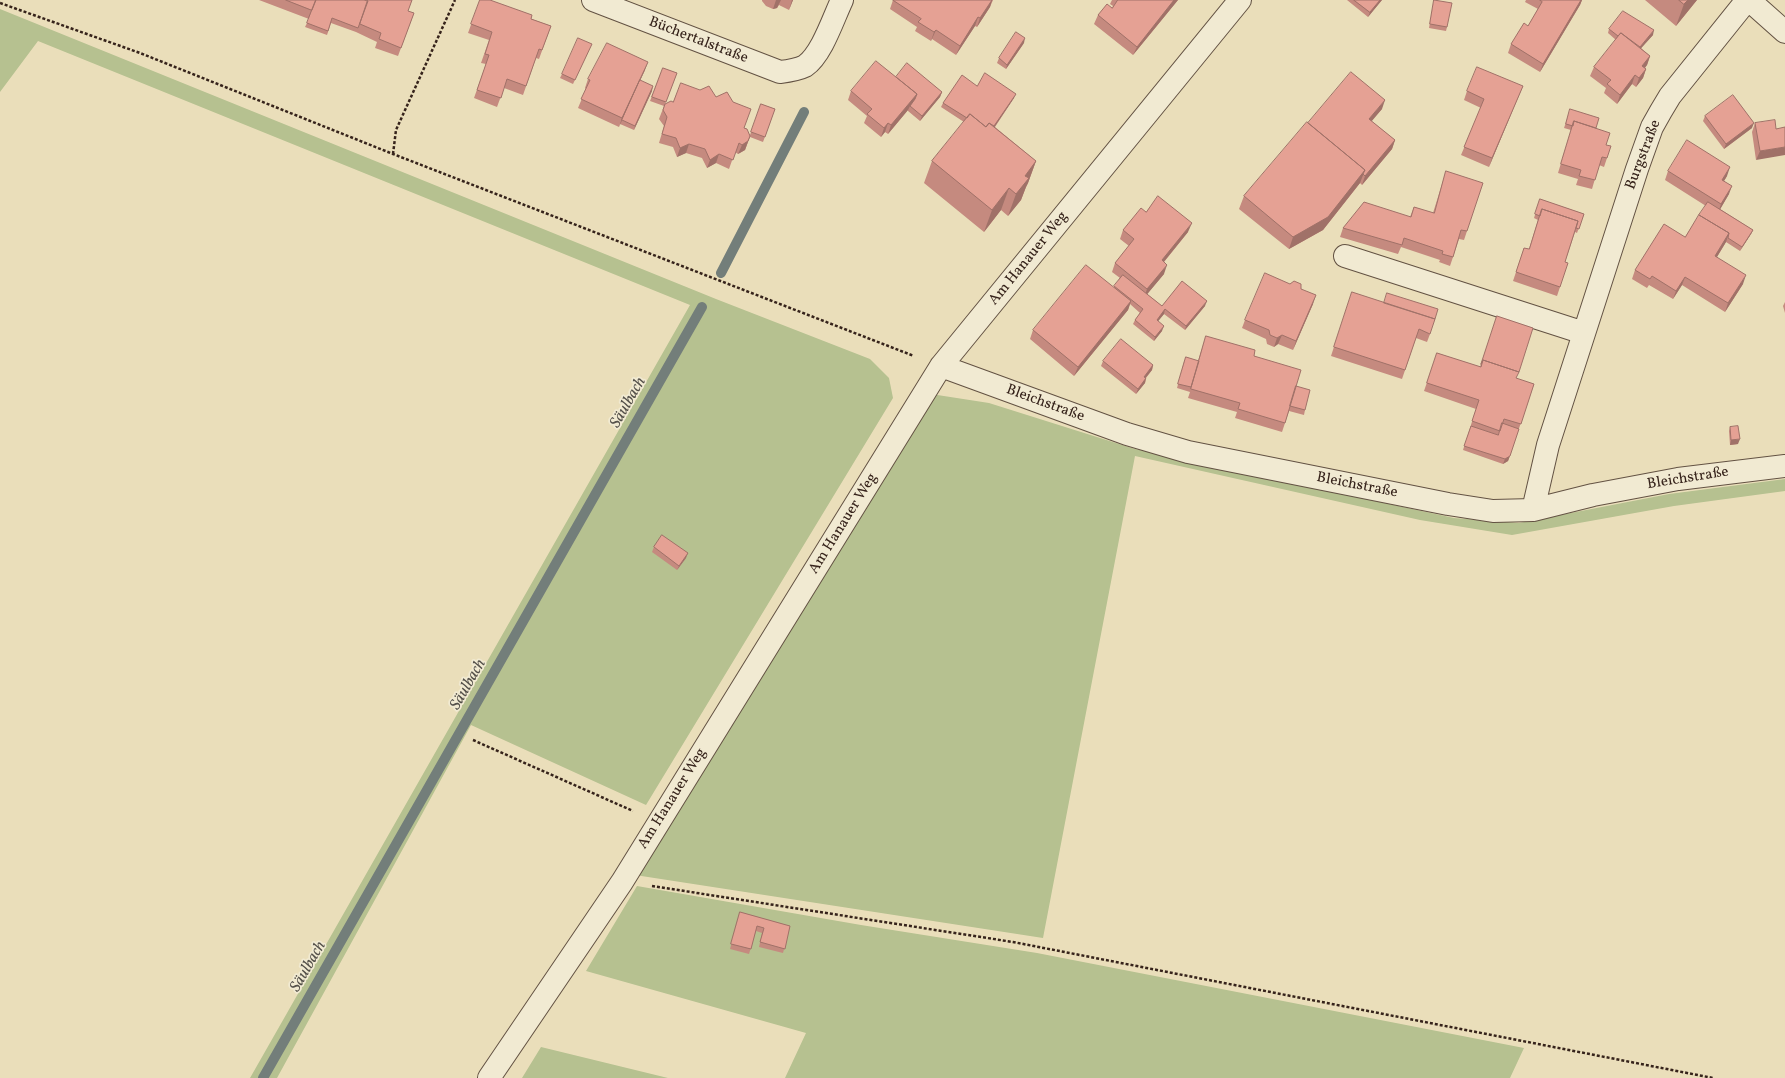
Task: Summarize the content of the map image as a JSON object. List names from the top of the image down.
{
  "streets": {
    "street": [
      "Büchertalstraße",
      "Burgstraße",
      "Am Hanauer Weg",
      "Bleichstraße"
    ]
  },
  "crossings": [
    ["Burgstraße", "Bleichstraße"],
    ["Am Hanauer Weg", "Bleichstraße"]
  ],
  "water": ["Säulbach"]
}
